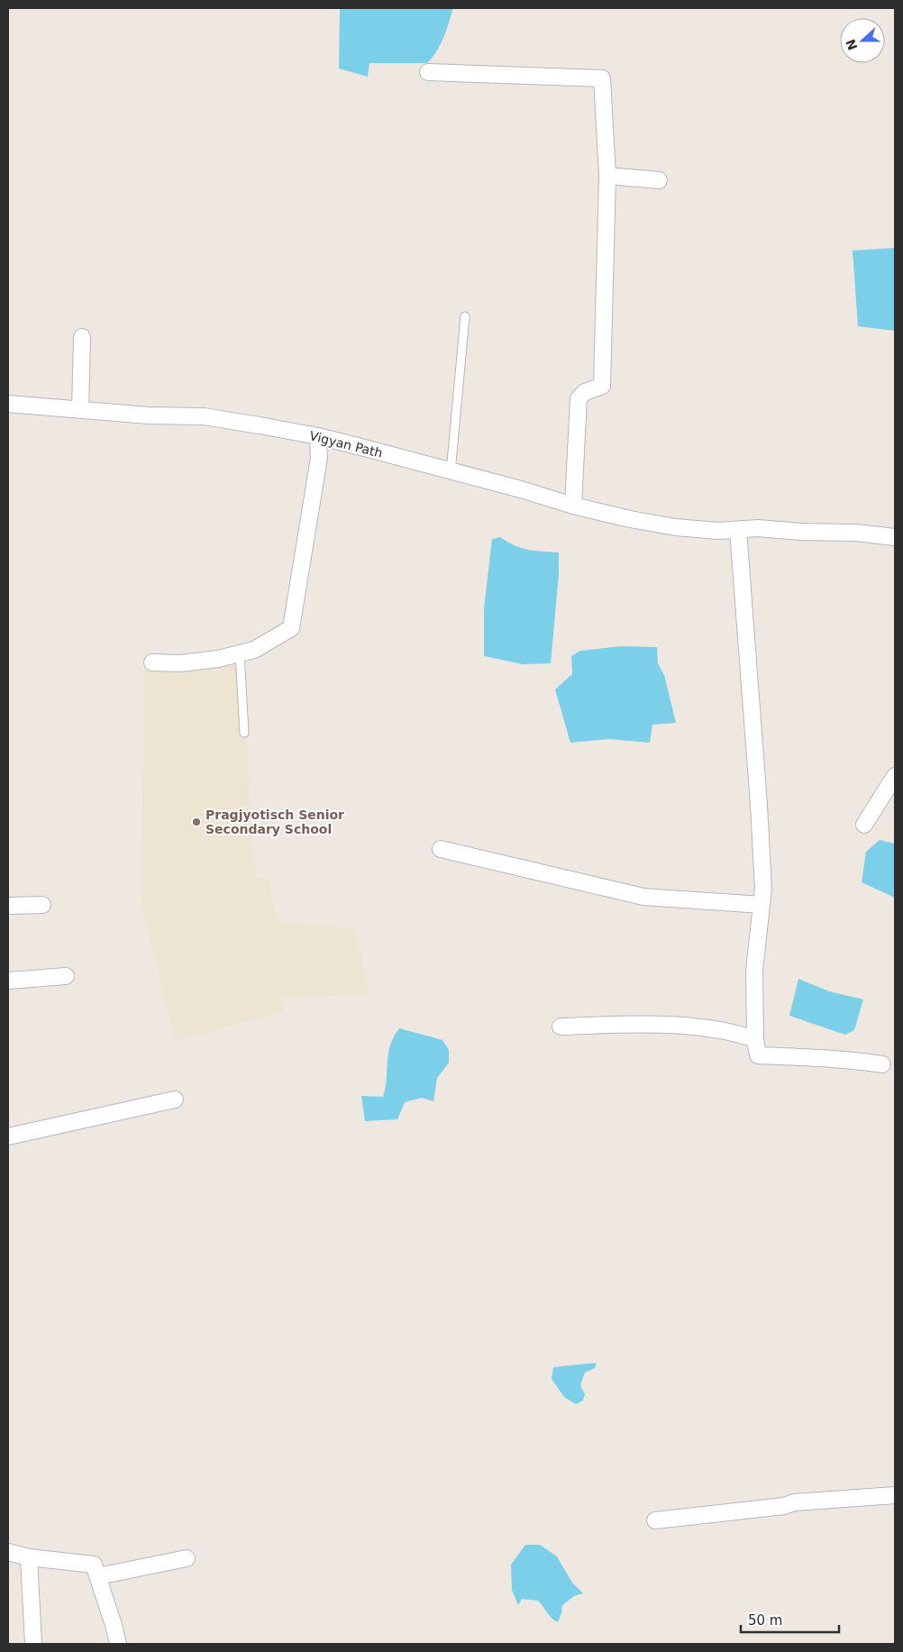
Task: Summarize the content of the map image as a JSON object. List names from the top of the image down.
{
  "streets": {
    "street": ["Vigyan Path"]
  },
  "places": ["Pragjyotisch Senior Secondary School"],
  "scale_bar": "50 m",
  "north": "left"
}
